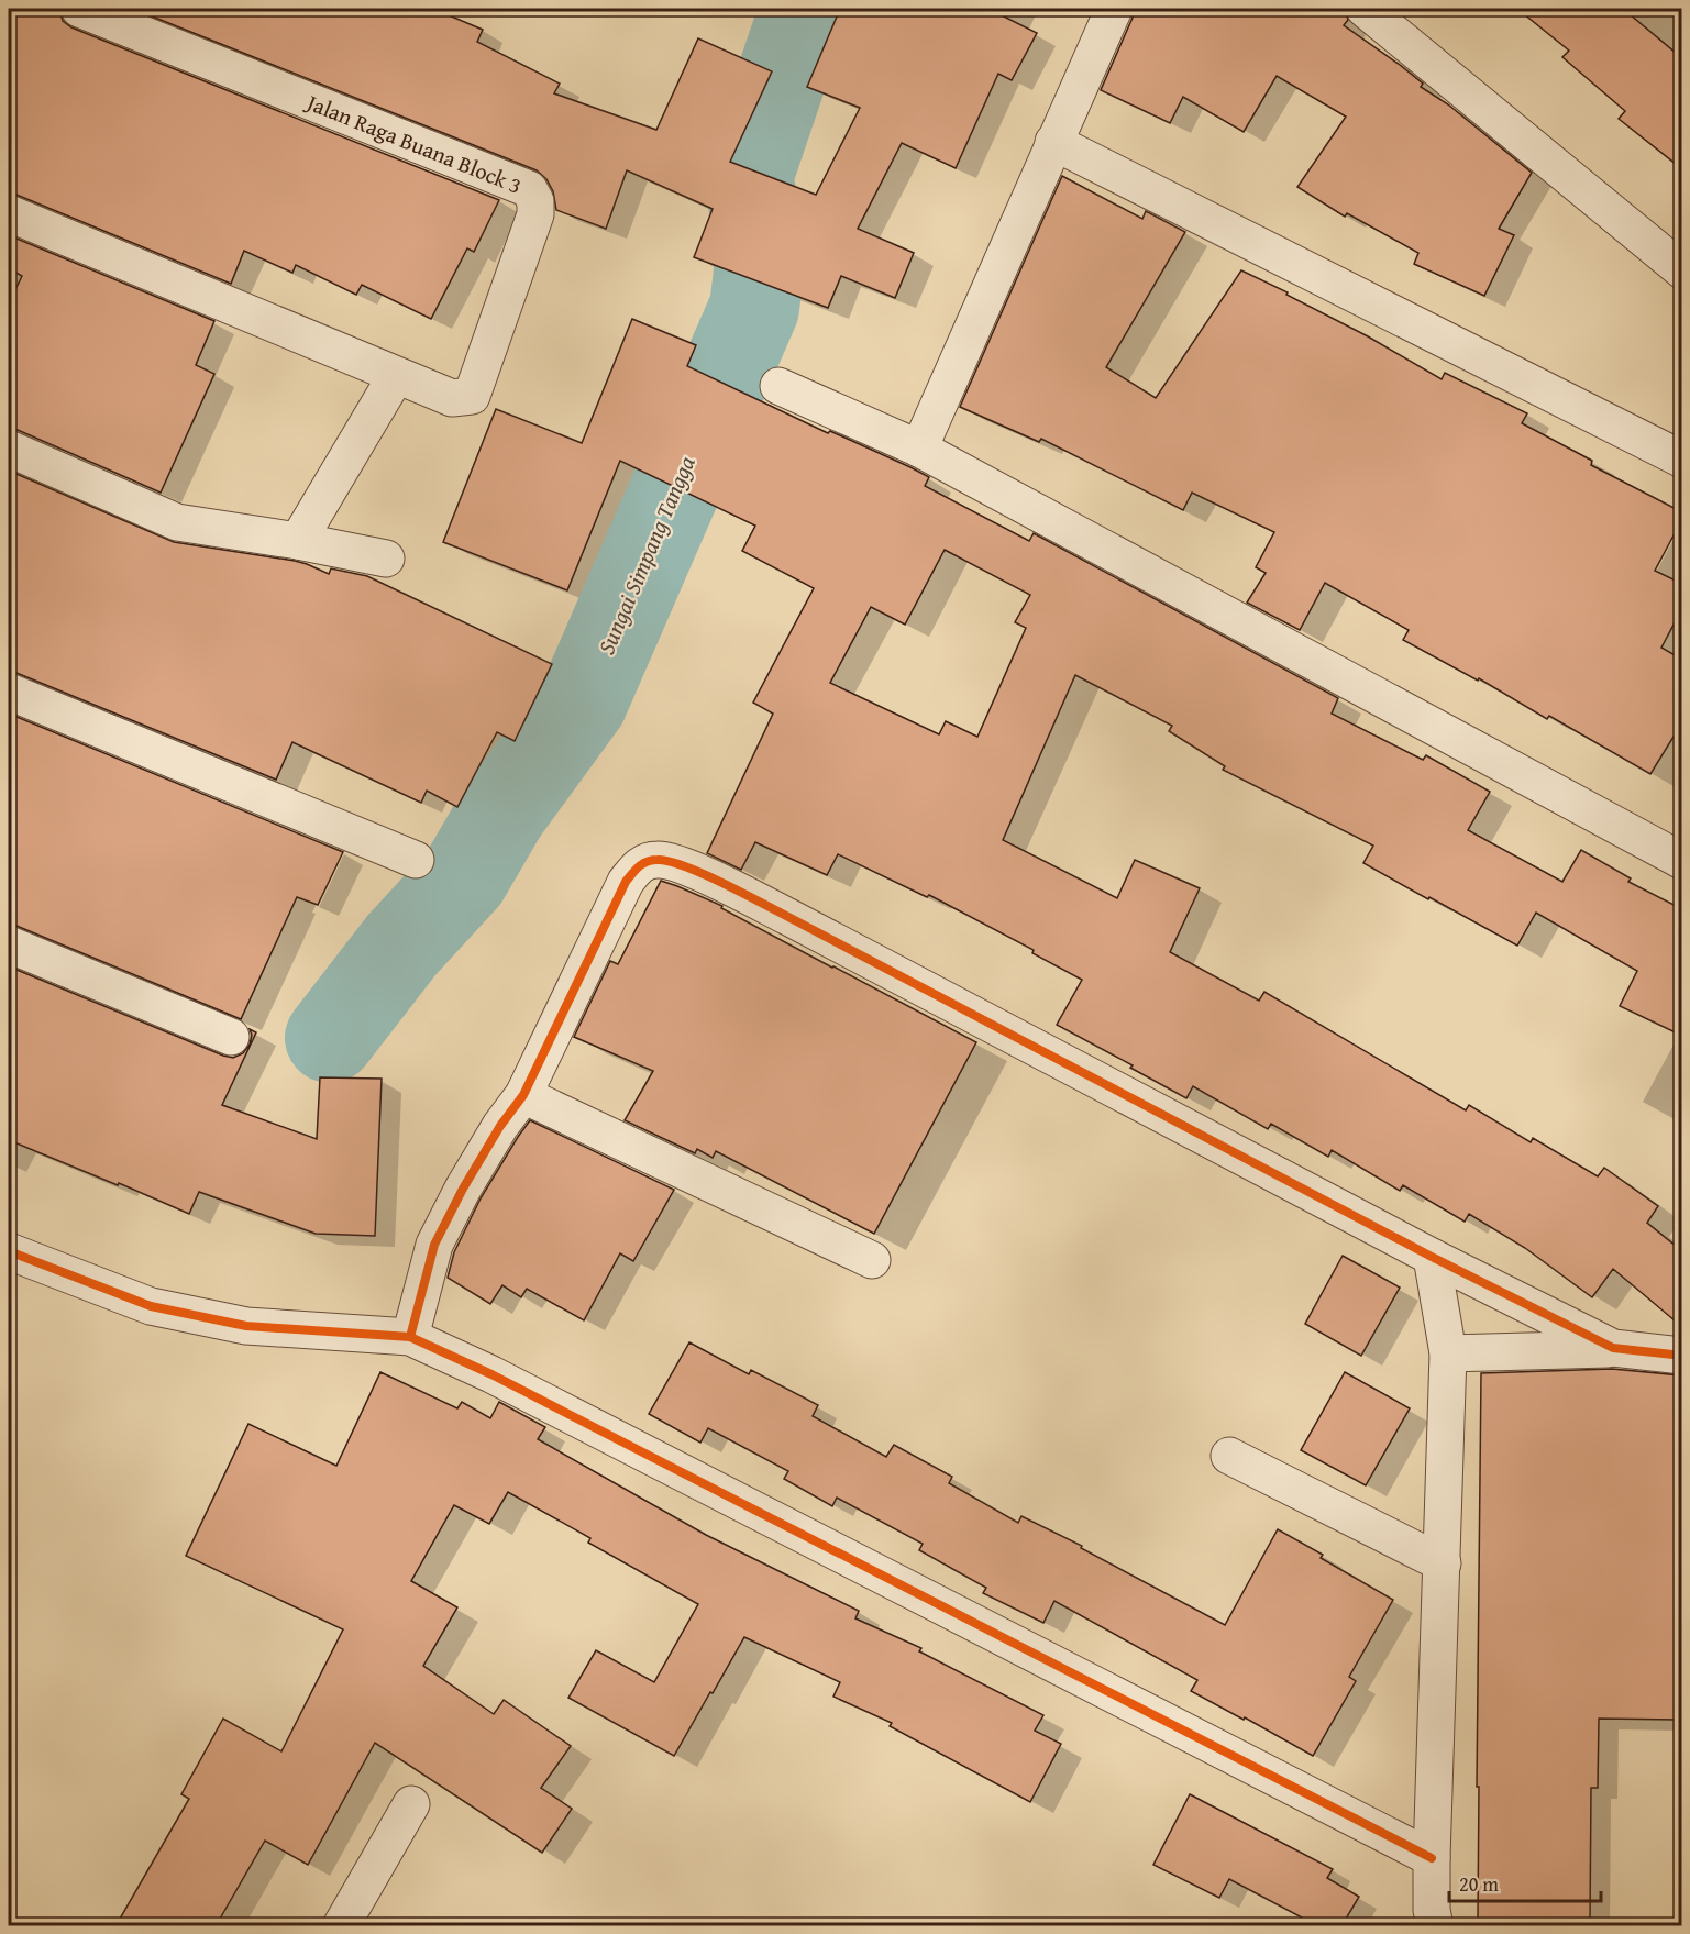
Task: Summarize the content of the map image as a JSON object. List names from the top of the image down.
{
  "streets": {
    "street": ["Jalan Raga Buana Block 3"]
  },
  "water": ["Sungai Simpang Tangga"],
  "scale_bar": "20 m"
}
